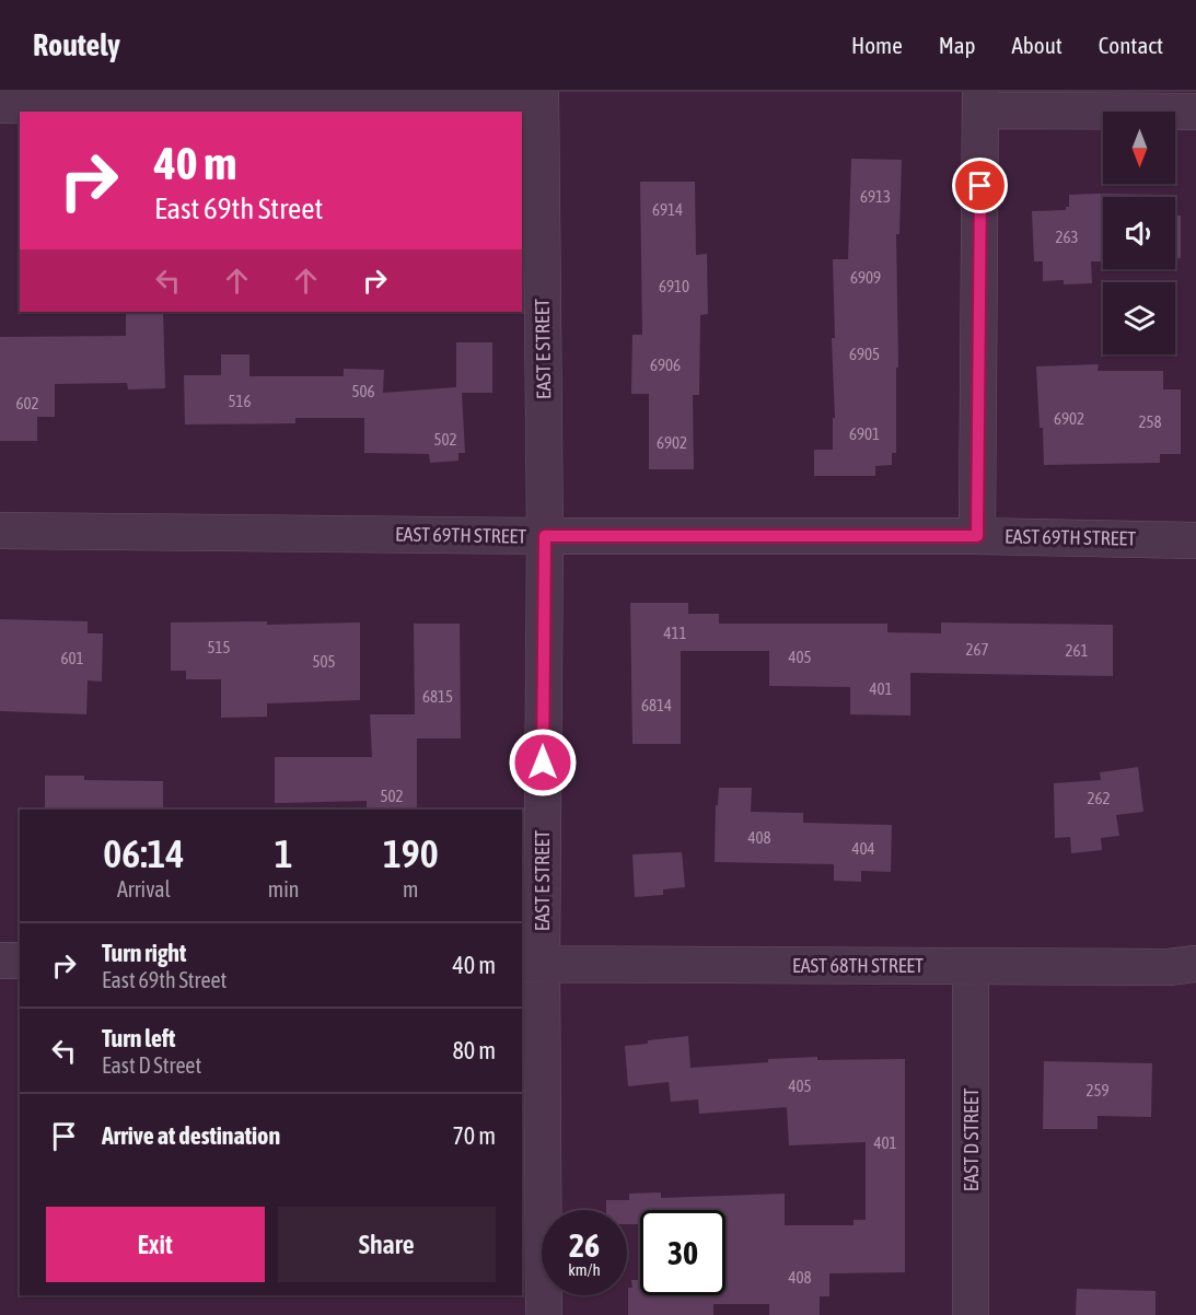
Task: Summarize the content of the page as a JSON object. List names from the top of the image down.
{
  "streets": {
    "street": [
      "EAST E STREET",
      "EAST 69TH STREET",
      "EAST 68TH STREET",
      "EAST D STREET"
    ]
  },
  "crossings": [
    ["EAST E STREET", "EAST 69TH STREET"],
    ["EAST E STREET", "EAST 68TH STREET"],
    ["EAST 68TH STREET", "EAST D STREET"]
  ],
  "house_numbers": [
    "6913",
    "6914",
    "263",
    "6909",
    "6910",
    "6905",
    "6906",
    "506",
    "516",
    "602",
    "6902",
    "258",
    "6901",
    "502",
    "6902",
    "411",
    "515",
    "267",
    "261",
    "405",
    "601",
    "505",
    "401",
    "6815",
    "6814",
    "502",
    "262",
    "408",
    "404",
    "405",
    "259",
    "401",
    "408"
  ],
  "north": "bottom",
  "page": {
    "header": "Routely",
    "nav": [
      "Home",
      "Map",
      "About",
      "Contact"
    ],
    "turn": ["40 m", "East 69th Street"],
    "eta": [
      "06:14",
      "Arrival",
      "1",
      "min",
      "190",
      "m"
    ],
    "list": [
      {
        "name": "Turn right",
        "note": "East 69th Street",
        "value": "40 m"
      },
      {
        "name": "Turn left",
        "note": "East D Street",
        "value": "80 m"
      },
      {
        "name": "Arrive at destination",
        "value": "70 m"
      }
    ],
    "buttons": ["Exit", "Share"],
    "speed": "26 km/h",
    "limit": "30"
  }
}
